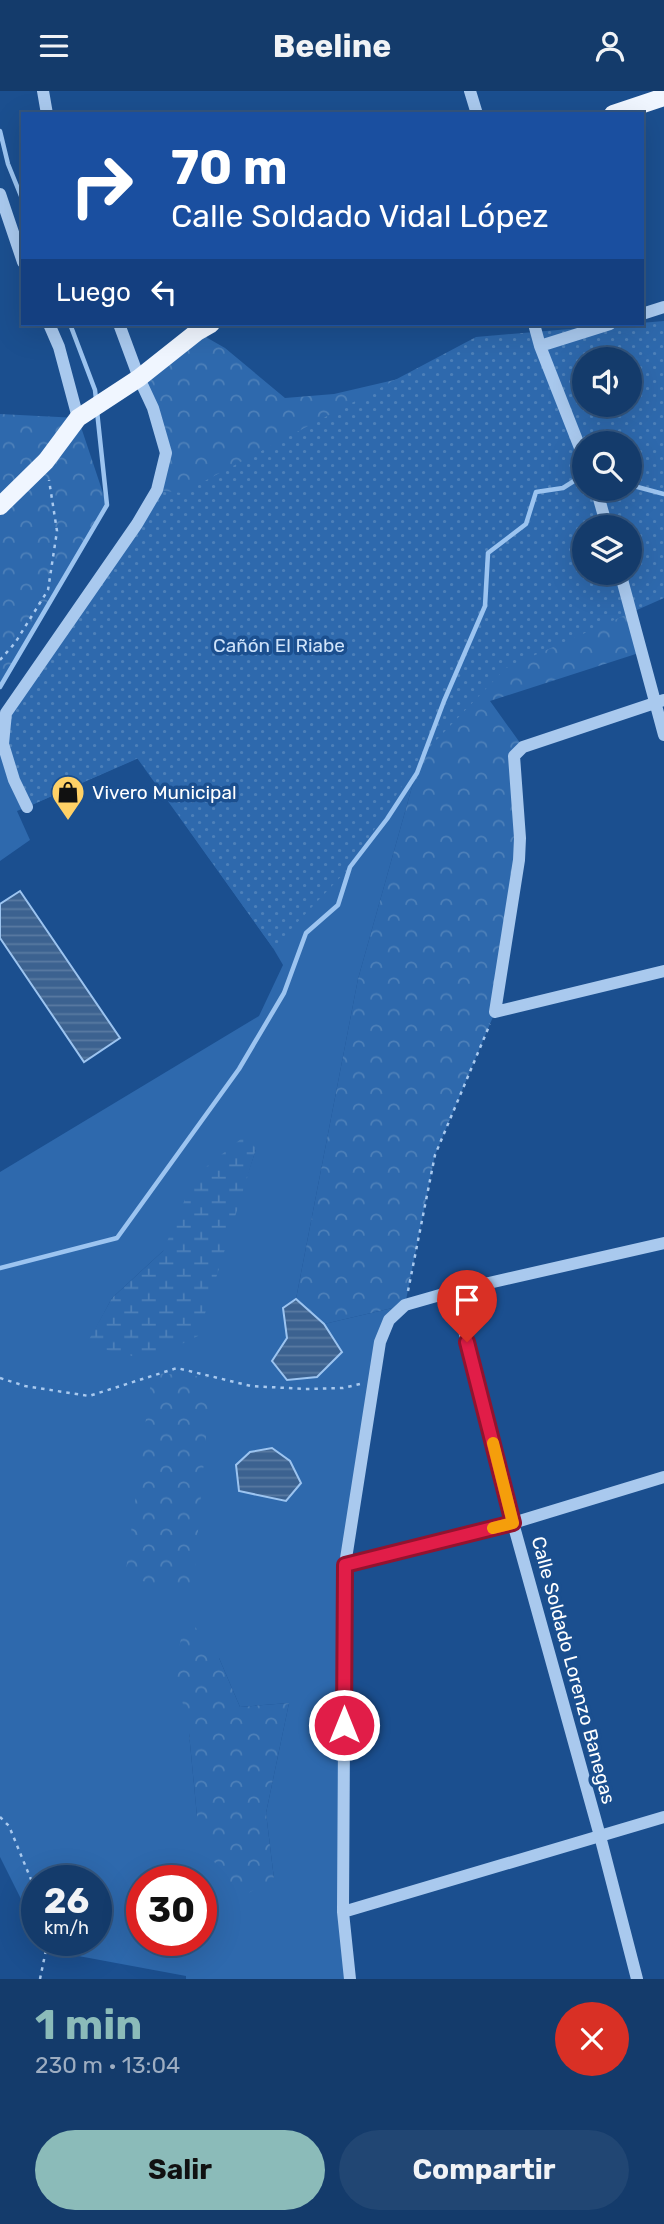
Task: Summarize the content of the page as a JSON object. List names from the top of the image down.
{
  "streets": {
    "street": ["Calle Soldado Lorenzo Banegas"]
  },
  "parks": ["Cañón El Riabe"],
  "places": {
    "shop": ["Vivero Municipal"]
  },
  "page": {
    "header": "Beeline",
    "turn": ["70 m", "Calle Soldado Vidal López"],
    "then": "Luego",
    "speed": "26 km/h",
    "limit": "30",
    "heading": ["1 min", "230 m · 13:04"],
    "buttons": ["Salir", "Compartir"]
  }
}
